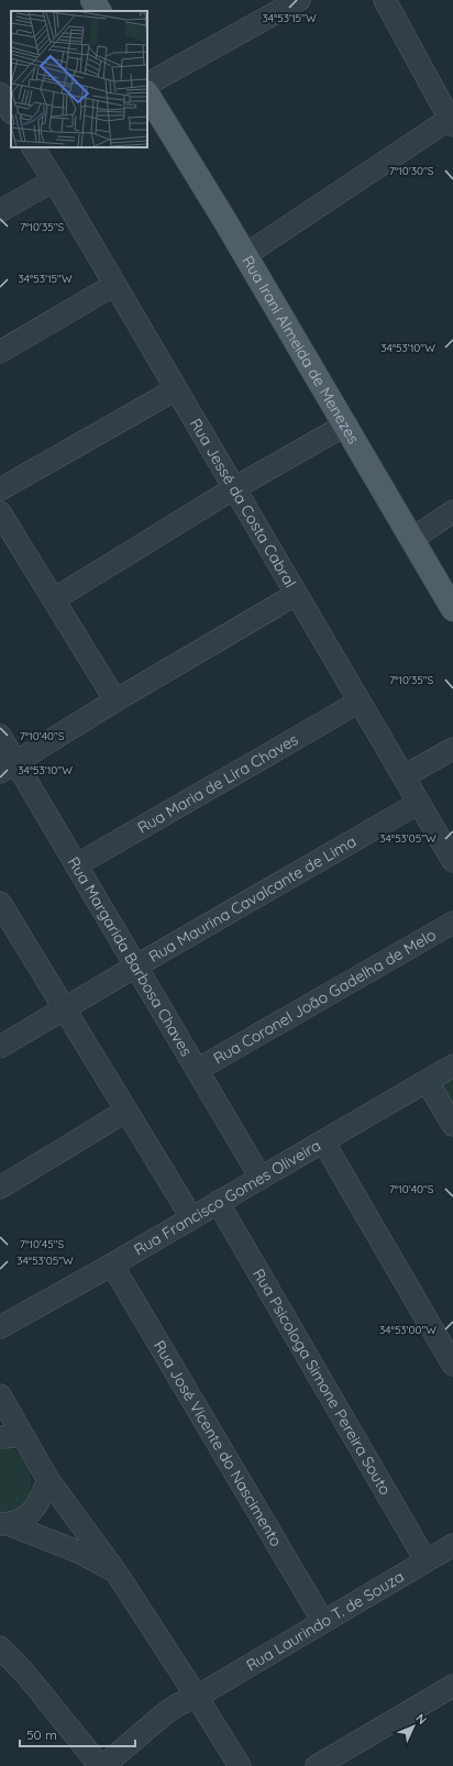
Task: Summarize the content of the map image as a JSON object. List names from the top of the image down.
{
  "streets": {
    "main road": ["Rua Irani Almeida de Menezes"],
    "street": [
      "Rua Jessé da Costa Cabral",
      "Rua Maria de Lira Chaves",
      "Rua Maurina Cavalcante de Lima",
      "Rua Margarida Barbosa Chaves",
      "Rua Coronel João Gadelha de Melo",
      "Rua Francisco Gomes Oliveira",
      "Rua Psicologa Simone Pereira Souto",
      "Rua José Vicente do Nascimento",
      "Rua Laurindo T. de Souza"
    ]
  },
  "crossings": [
    ["Rua Jessé da Costa Cabral", "Rua Maria de Lira Chaves"],
    ["Rua Jessé da Costa Cabral", "Rua Maurina Cavalcante de Lima"],
    ["Rua Maria de Lira Chaves", "Rua Margarida Barbosa Chaves"],
    ["Rua Maurina Cavalcante de Lima", "Rua Margarida Barbosa Chaves"],
    ["Rua Margarida Barbosa Chaves", "Rua Coronel João Gadelha de Melo"],
    ["Rua Margarida Barbosa Chaves", "Rua Francisco Gomes Oliveira"],
    ["Rua Francisco Gomes Oliveira", "Rua Psicologa Simone Pereira Souto"],
    ["Rua Francisco Gomes Oliveira", "Rua José Vicente do Nascimento"],
    ["Rua Psicologa Simone Pereira Souto", "Rua Laurindo T. de Souza"],
    ["Rua José Vicente do Nascimento", "Rua Laurindo T. de Souza"]
  ],
  "scale_bar": "50 m",
  "north": "top right",
  "coordinates": [
    "34°53'15\"W",
    "7°10'30\"S",
    "7°10'35\"S",
    "34°53'10\"W",
    "7°10'40\"S",
    "34°53'05\"W",
    "7°10'45\"S",
    "34°53'00\"W"
  ]
}
